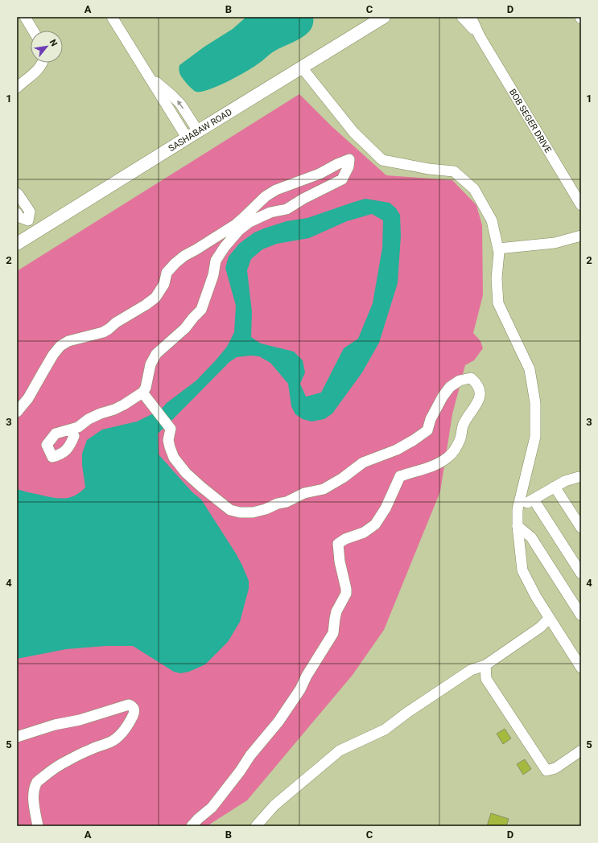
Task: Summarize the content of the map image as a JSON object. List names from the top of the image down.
{
  "streets": {
    "main road": ["SASHABAW ROAD"],
    "lane": ["BOB SEGER DRIVE"]
  },
  "north": "top right",
  "grid": {
    "columns": [
      "A",
      "B",
      "C",
      "D"
    ],
    "rows": [
      "1",
      "2",
      "3",
      "4",
      "5"
    ]
  }
}
